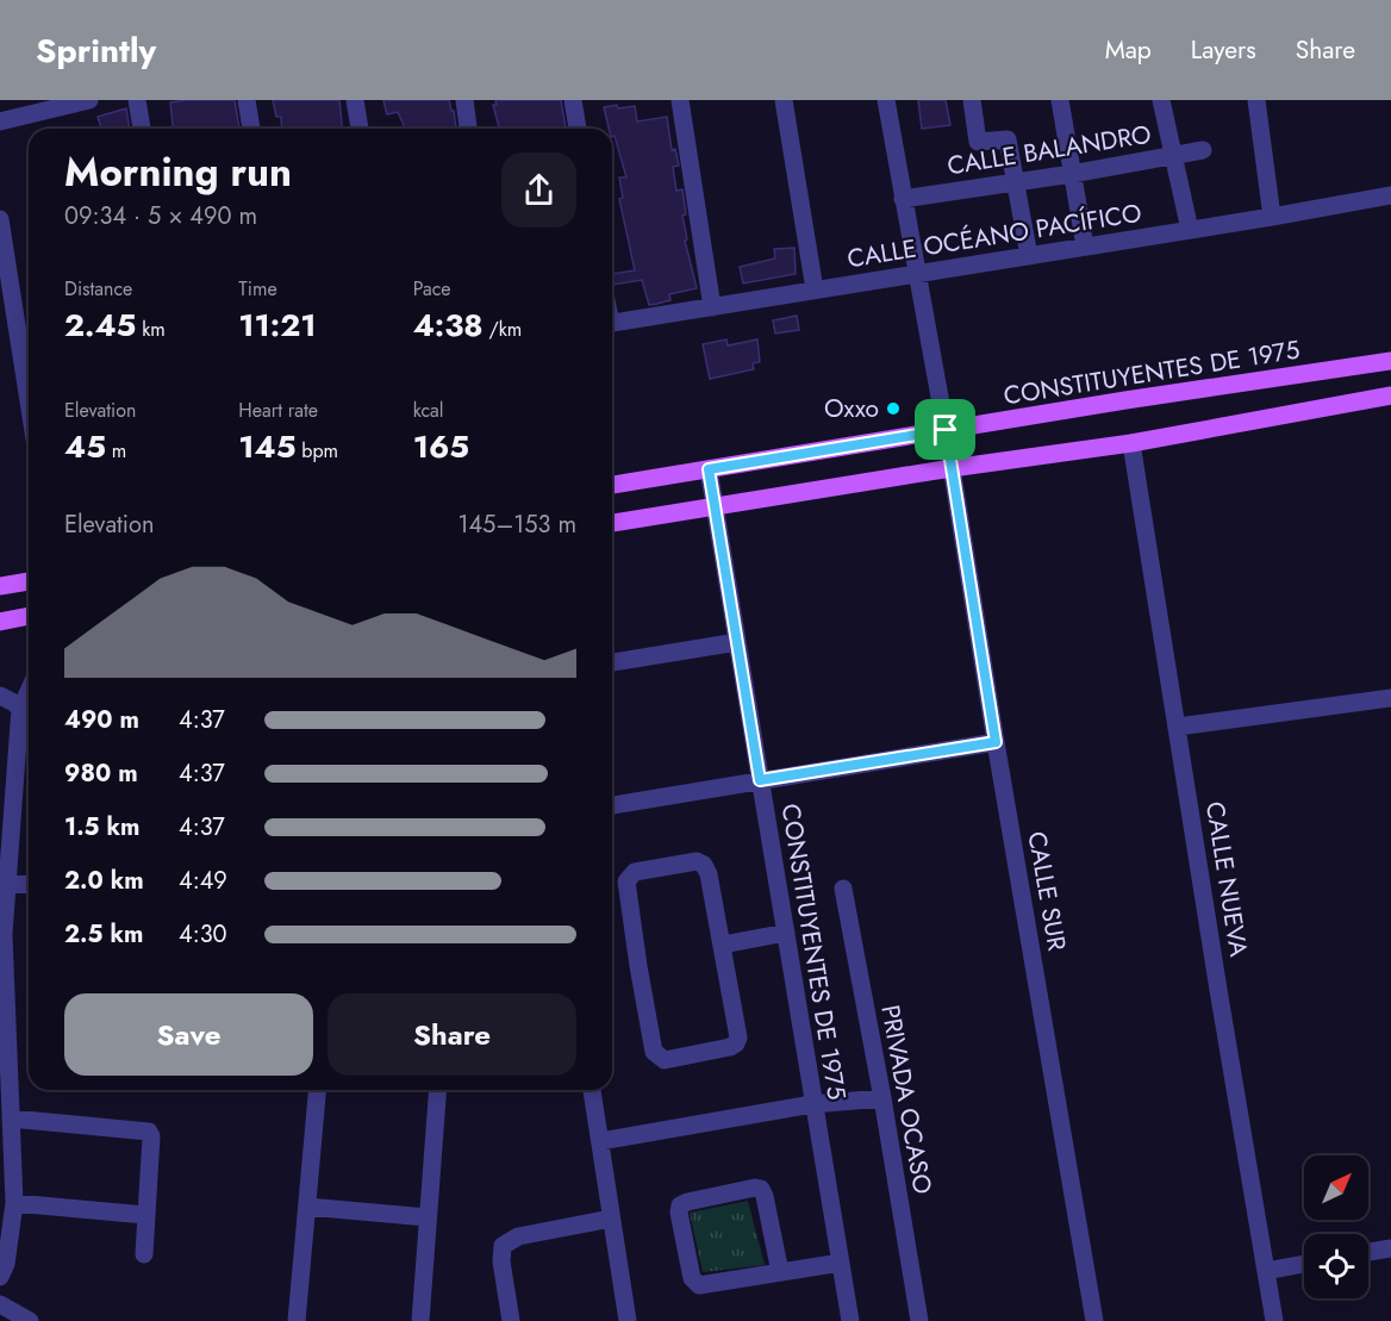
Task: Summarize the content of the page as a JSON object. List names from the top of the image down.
{
  "streets": {
    "main road": ["CONSTITUYENTES DE 1975"],
    "street": [
      "CALLE BALANDRO",
      "CALLE OCÉANO PACÍFICO",
      "CALLE NUEVA",
      "CALLE SUR",
      "PRIVADA OCASO"
    ]
  },
  "crossings": [
    ["CALLE BALANDRO", "CALLE SUR"],
    ["CALLE OCÉANO PACÍFICO", "CALLE SUR"],
    ["CONSTITUYENTES DE 1975", "CALLE SUR"]
  ],
  "places": ["Oxxo"],
  "north": "top right",
  "page": {
    "header": "Sprintly",
    "nav": ["Map", "Layers", "Share"],
    "heading": ["Morning run", "09:34 · 5 × 490 m"],
    "stats": [
      ["Distance", "2.45 km"],
      ["Time", "11:21"],
      ["Pace", "4:38 /km"],
      ["Elevation", "45 m"],
      ["Heart rate", "145 bpm"],
      ["kcal", "165"]
    ],
    "chart": ["Elevation", "145–153 m"],
    "list": [
      {
        "name": "490 m",
        "note": "4:37"
      },
      {
        "name": "980 m",
        "note": "4:37"
      },
      {
        "name": "1.5 km",
        "note": "4:37"
      },
      {
        "name": "2.0 km",
        "note": "4:49"
      },
      {
        "name": "2.5 km",
        "note": "4:30"
      }
    ],
    "buttons": ["Save", "Share"]
  }
}
